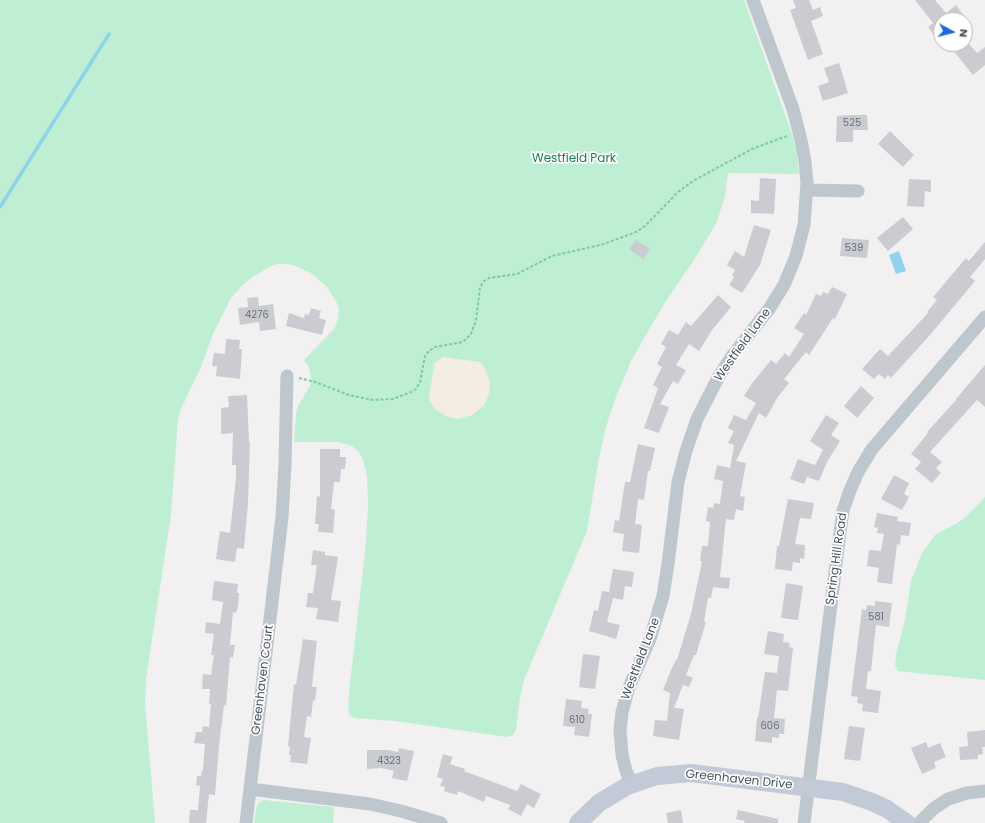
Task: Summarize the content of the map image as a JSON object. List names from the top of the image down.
{
  "streets": {
    "street": [
      "Westfield Lane",
      "Spring Hill Road",
      "Greenhaven Court",
      "Greenhaven Drive"
    ]
  },
  "crossings": [
    ["Westfield Lane", "Greenhaven Drive"],
    ["Spring Hill Road", "Greenhaven Drive"]
  ],
  "parks": ["Westfield Park"],
  "house_numbers": [
    "525",
    "539",
    "4276",
    "581",
    "610",
    "606",
    "4323"
  ],
  "north": "right"
}
